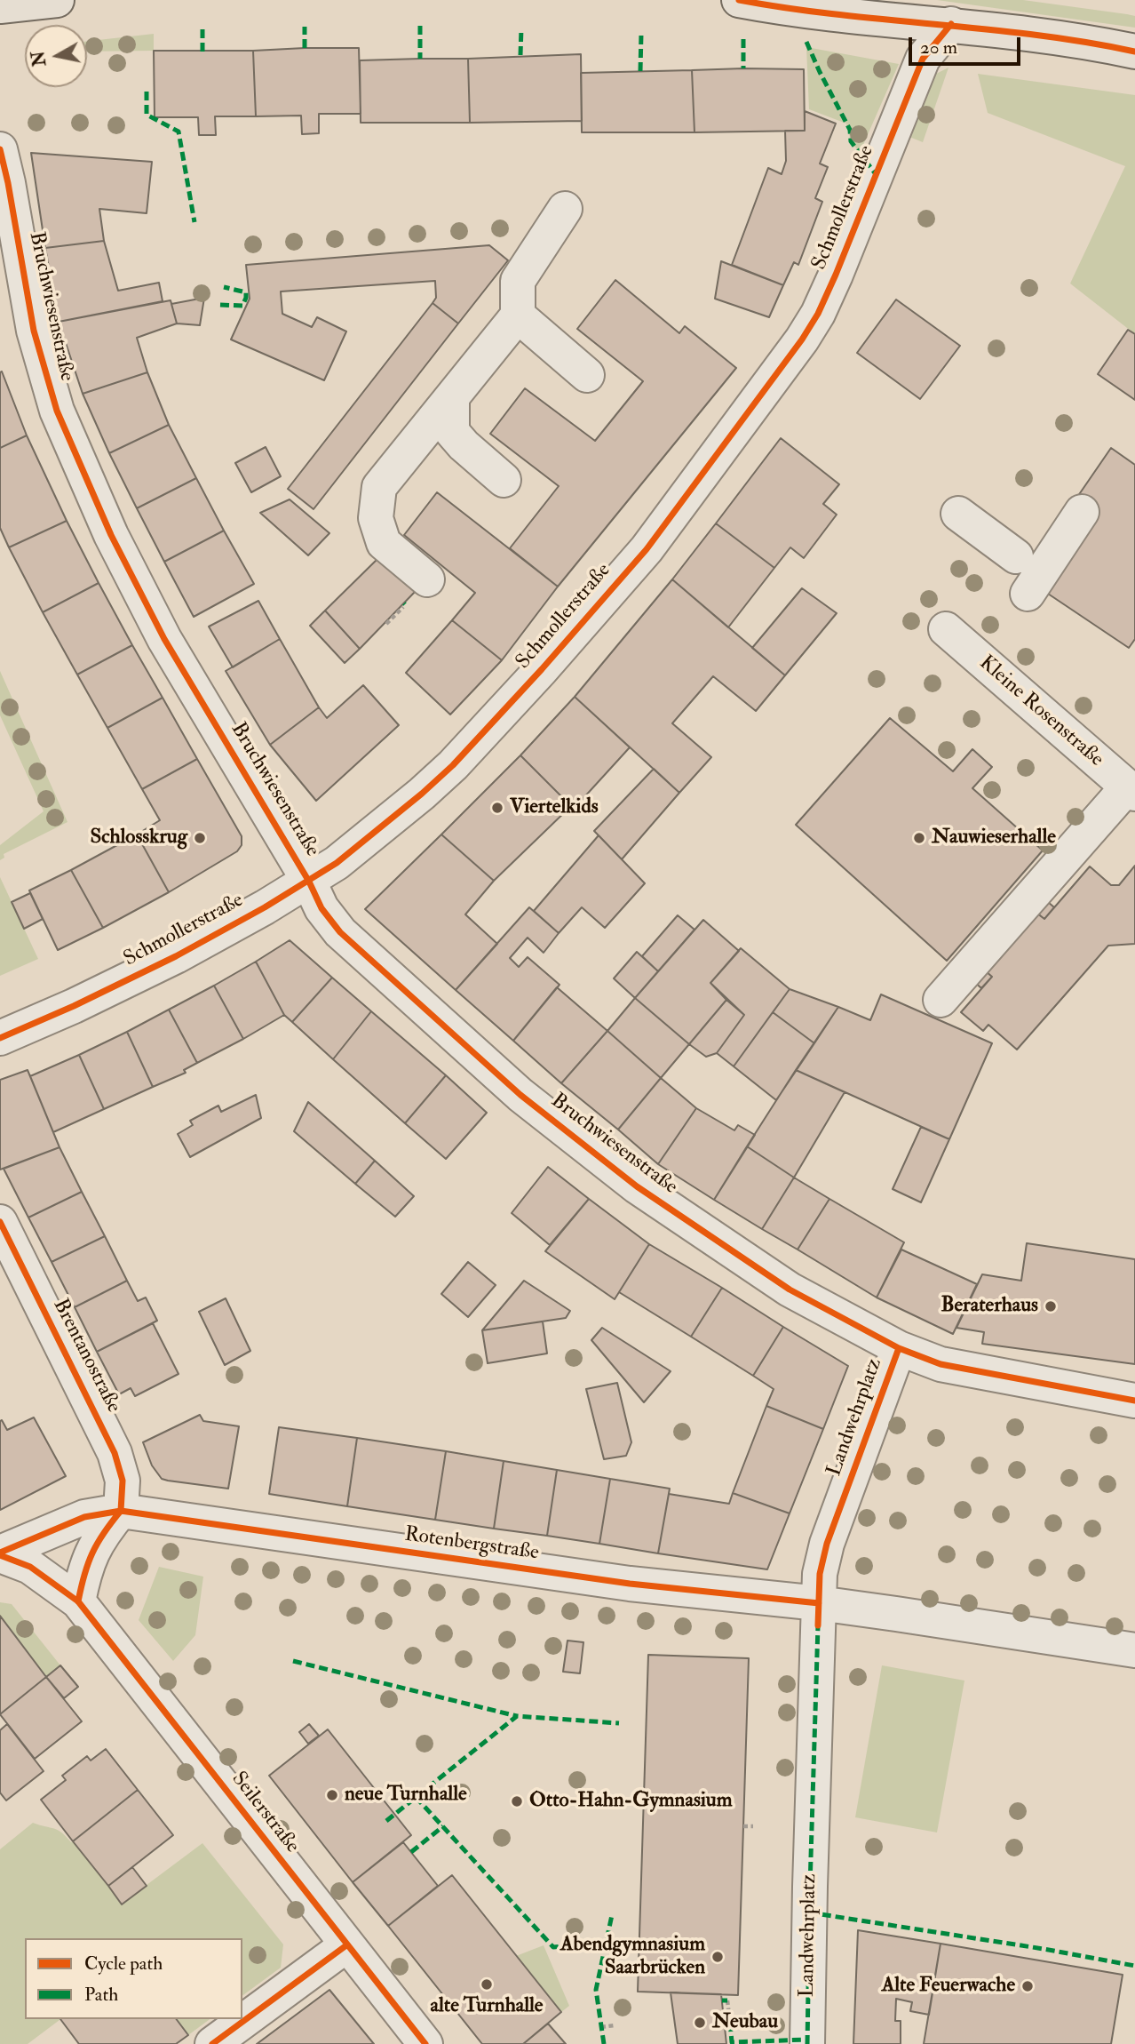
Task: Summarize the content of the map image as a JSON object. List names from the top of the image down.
{
  "streets": {
    "street": [
      "Schmollerstraße",
      "Bruchwiesenstraße",
      "Kleine Rosenstraße",
      "Brentanostraße",
      "Landwehrplatz",
      "Rotenbergstraße",
      "Seilerstraße"
    ]
  },
  "crossings": [
    ["Schmollerstraße", "Bruchwiesenstraße"],
    ["Bruchwiesenstraße", "Landwehrplatz"],
    ["Brentanostraße", "Rotenbergstraße"],
    ["Landwehrplatz", "Rotenbergstraße"],
    ["Rotenbergstraße", "Seilerstraße"]
  ],
  "places": [
    "Viertelkids",
    "Schlosskrug",
    "Nauwieserhalle",
    "Beraterhaus",
    "neue Turnhalle",
    "Otto-Hahn-Gymnasium",
    "Abendgymnasium Saarbrücken",
    "alte Turnhalle",
    "Alte Feuerwache",
    "Neubau"
  ],
  "legend": ["Cycle path", "Path"],
  "scale_bar": "20 m",
  "north": "left"
}
